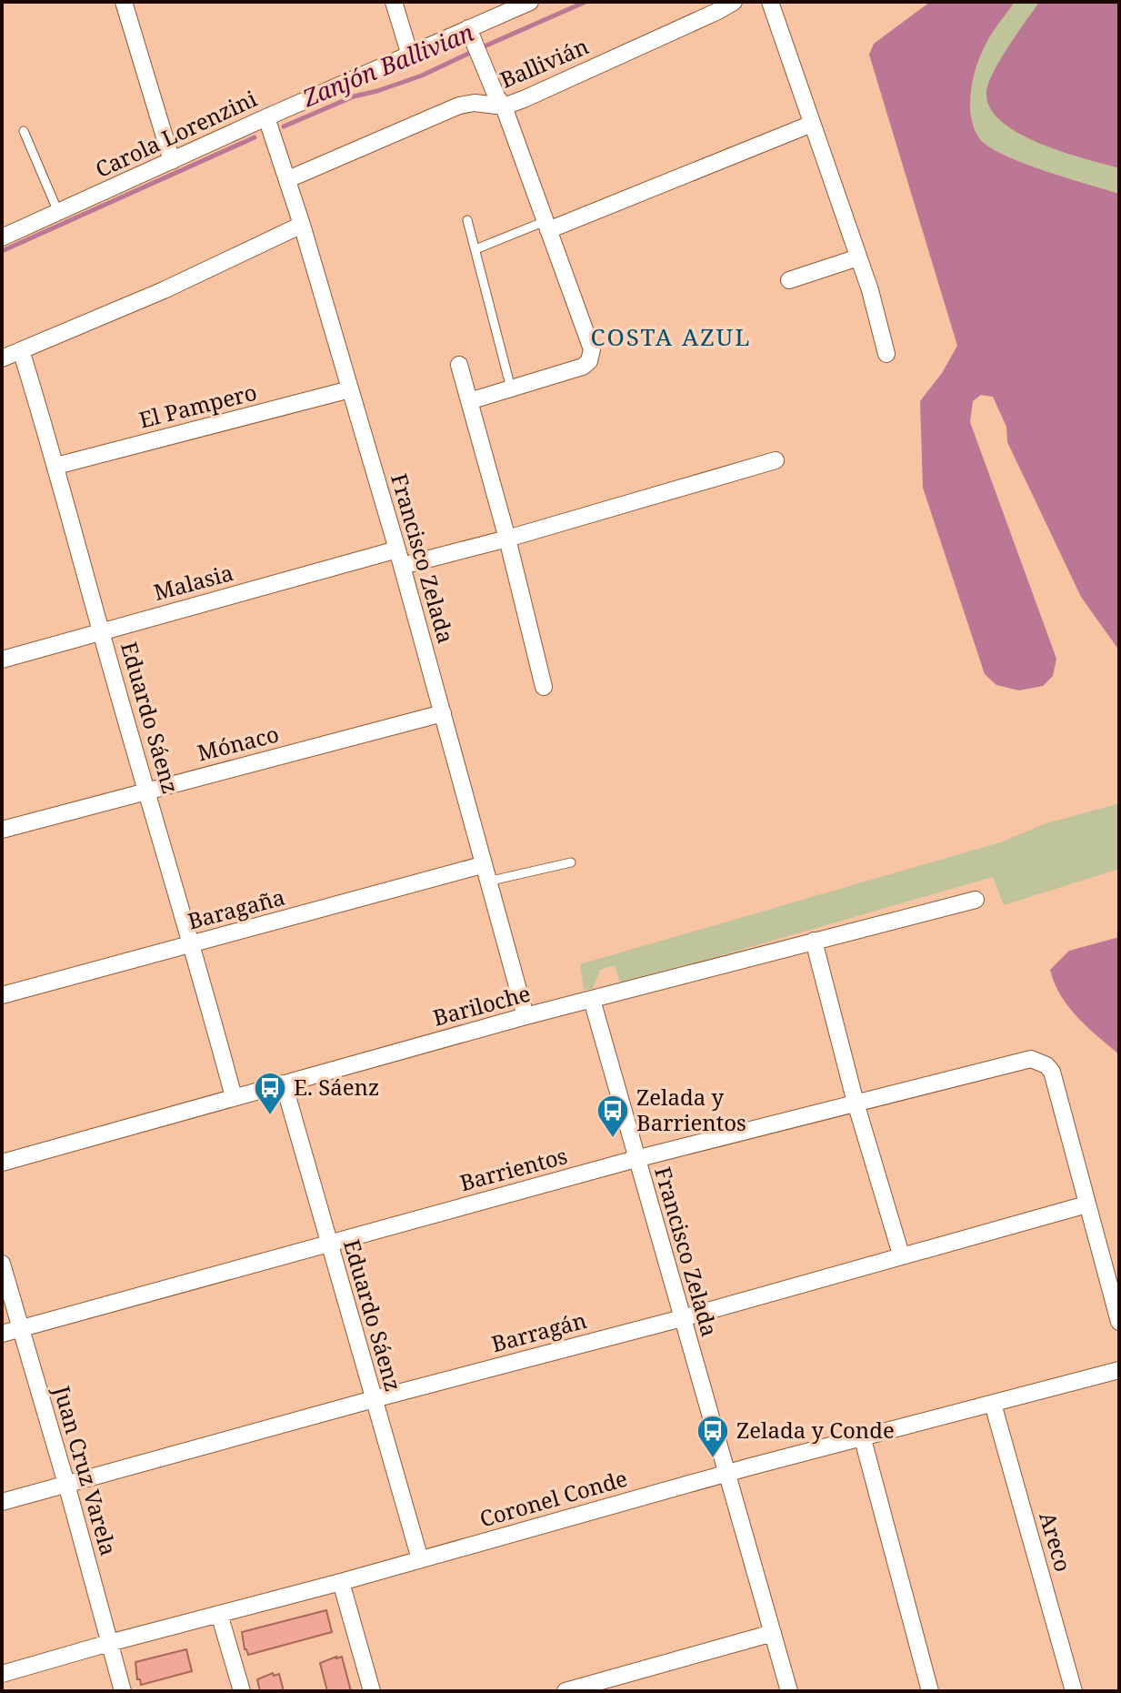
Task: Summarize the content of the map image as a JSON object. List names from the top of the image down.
{
  "streets": {
    "street": [
      "Ballivián",
      "Carola Lorenzini",
      "El Pampero",
      "Francisco Zelada",
      "Malasia",
      "Eduardo Sáenz",
      "Mónaco",
      "Baragaña",
      "Bariloche",
      "Barrientos",
      "Barragán",
      "Juan Cruz Varela",
      "Coronel Conde",
      "Areco"
    ]
  },
  "crossings": [
    ["Ballivián", "Francisco Zelada"],
    ["Carola Lorenzini", "Francisco Zelada"],
    ["El Pampero", "Francisco Zelada"],
    ["El Pampero", "Eduardo Sáenz"],
    ["Francisco Zelada", "Malasia"],
    ["Francisco Zelada", "Mónaco"],
    ["Francisco Zelada", "Baragaña"],
    ["Francisco Zelada", "Bariloche"],
    ["Francisco Zelada", "Barrientos"],
    ["Francisco Zelada", "Barragán"],
    ["Francisco Zelada", "Coronel Conde"],
    ["Malasia", "Eduardo Sáenz"],
    ["Eduardo Sáenz", "Mónaco"],
    ["Eduardo Sáenz", "Baragaña"],
    ["Eduardo Sáenz", "Bariloche"],
    ["Eduardo Sáenz", "Barrientos"],
    ["Eduardo Sáenz", "Barragán"],
    ["Eduardo Sáenz", "Coronel Conde"],
    ["Barrientos", "Barragán"],
    ["Barrientos", "Juan Cruz Varela"],
    ["Barragán", "Juan Cruz Varela"],
    ["Juan Cruz Varela", "Coronel Conde"],
    ["Coronel Conde", "Areco"]
  ],
  "districts": ["COSTA AZUL"],
  "water": ["Zanjón Ballivian"],
  "places": {
    "bus stop": ["E. Sáenz", "Zelada y Barrientos", "Zelada y Conde"]
  }
}
